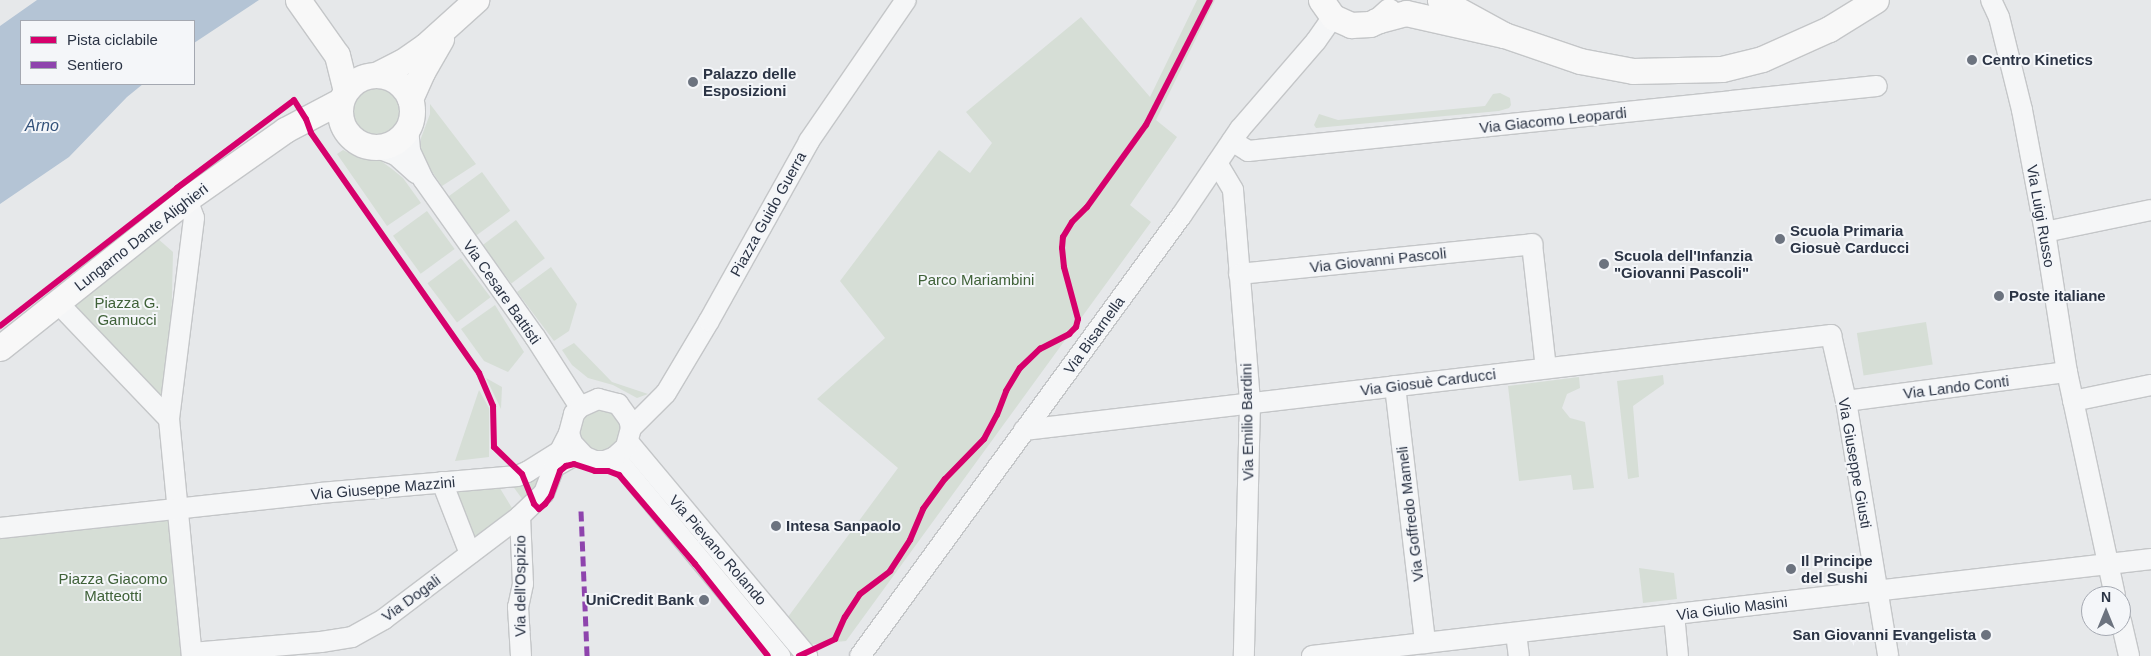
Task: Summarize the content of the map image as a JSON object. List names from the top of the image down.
{
  "streets": {
    "main road": ["Lungarno Dante Alighieri"],
    "street": [
      "Via Giacomo Leopardi",
      "Piazza Guido Guerra",
      "Via Luigi Russo",
      "Via Giovanni Pascoli",
      "Via Cesare Battisti",
      "Via Bisarnella",
      "Via Giosuè Carducci",
      "Via Lando Conti",
      "Via Emilio Bardini",
      "Via Giuseppe Giusti",
      "Via Giuseppe Mazzini",
      "Via Goffredo Mameli",
      "Via Pievano Rolando",
      "Via dell'Ospizio",
      "Via Dogali",
      "Via Giulio Masini"
    ]
  },
  "crossings": [
    ["Via Giacomo Leopardi", "Via Bisarnella"],
    ["Piazza Guido Guerra", "Via Cesare Battisti"],
    ["Piazza Guido Guerra", "Via Giuseppe Mazzini"],
    ["Piazza Guido Guerra", "Via Pievano Rolando"],
    ["Piazza Guido Guerra", "Via Dogali"],
    ["Via Luigi Russo", "Via Lando Conti"],
    ["Via Luigi Russo", "Via Giulio Masini"],
    ["Lungarno Dante Alighieri", "Via Cesare Battisti"],
    ["Via Giovanni Pascoli", "Via Giosuè Carducci"],
    ["Via Giovanni Pascoli", "Via Emilio Bardini"],
    ["Via Cesare Battisti", "Via Giuseppe Mazzini"],
    ["Via Cesare Battisti", "Via Pievano Rolando"],
    ["Via Cesare Battisti", "Via Dogali"],
    ["Via Bisarnella", "Via Giosuè Carducci"],
    ["Via Bisarnella", "Via Emilio Bardini"],
    ["Via Giosuè Carducci", "Via Emilio Bardini"],
    ["Via Giosuè Carducci", "Via Giuseppe Giusti"],
    ["Via Giosuè Carducci", "Via Goffredo Mameli"],
    ["Via Lando Conti", "Via Giuseppe Giusti"],
    ["Via Giuseppe Giusti", "Via Giulio Masini"],
    ["Via Giuseppe Mazzini", "Via Pievano Rolando"],
    ["Via Giuseppe Mazzini", "Via Dogali"],
    ["Via Goffredo Mameli", "Via Giulio Masini"],
    ["Via Pievano Rolando", "Via Dogali"],
    ["Via dell'Ospizio", "Via Dogali"]
  ],
  "water": ["Arno"],
  "parks": ["Parco Mariambini", "Piazza G. Gamucci", "Piazza Giacomo Matteotti"],
  "places": [
    "Centro Kinetics",
    "Palazzo delle Esposizioni",
    "Scuola Primaria Giosuè Carducci",
    "Scuola dell'Infanzia \"Giovanni Pascoli\"",
    "Poste italiane",
    "Intesa Sanpaolo",
    "Il Principe del Sushi",
    "UniCredit Bank",
    "San Giovanni Evangelista"
  ],
  "legend": ["Pista ciclabile", "Sentiero"],
  "north": "top"
}
